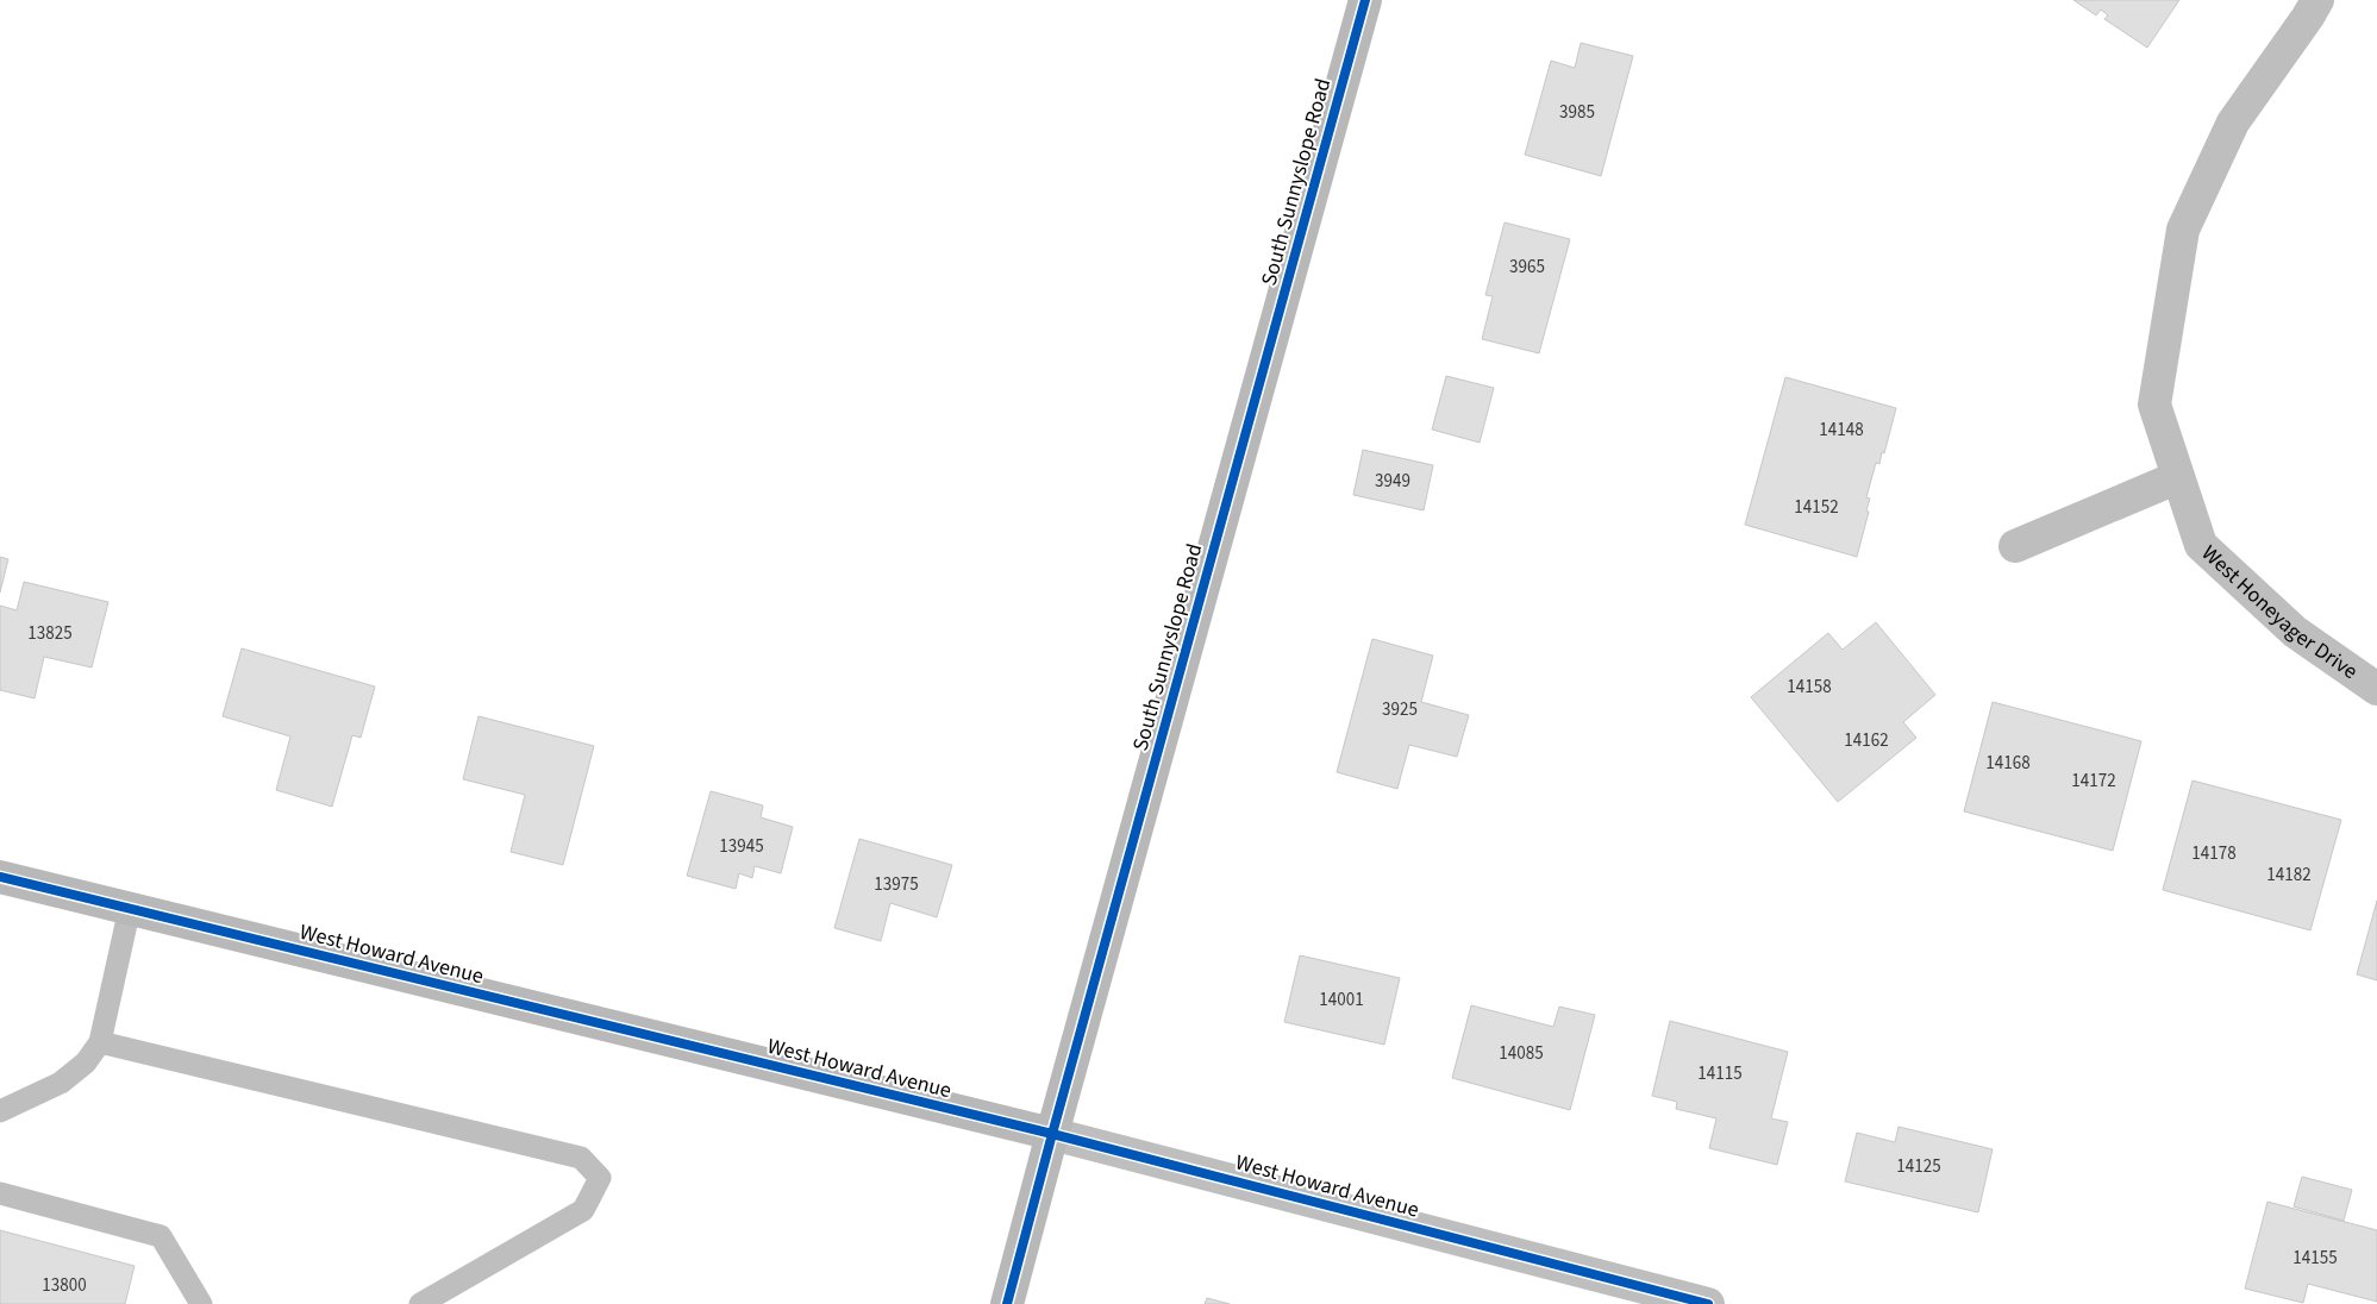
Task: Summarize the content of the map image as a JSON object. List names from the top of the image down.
{
  "streets": {
    "street": ["South Sunnyslope Road", "West Honeyager Drive", "West Howard Avenue"]
  },
  "crossings": [
    ["South Sunnyslope Road", "West Howard Avenue"]
  ],
  "house_numbers": [
    "3985",
    "3965",
    "14148",
    "3949",
    "14152",
    "13825",
    "14158",
    "3925",
    "14162",
    "14168",
    "14172",
    "13945",
    "14178",
    "14182",
    "13975",
    "14001",
    "14085",
    "14115",
    "14125",
    "14155",
    "13800"
  ]
}
